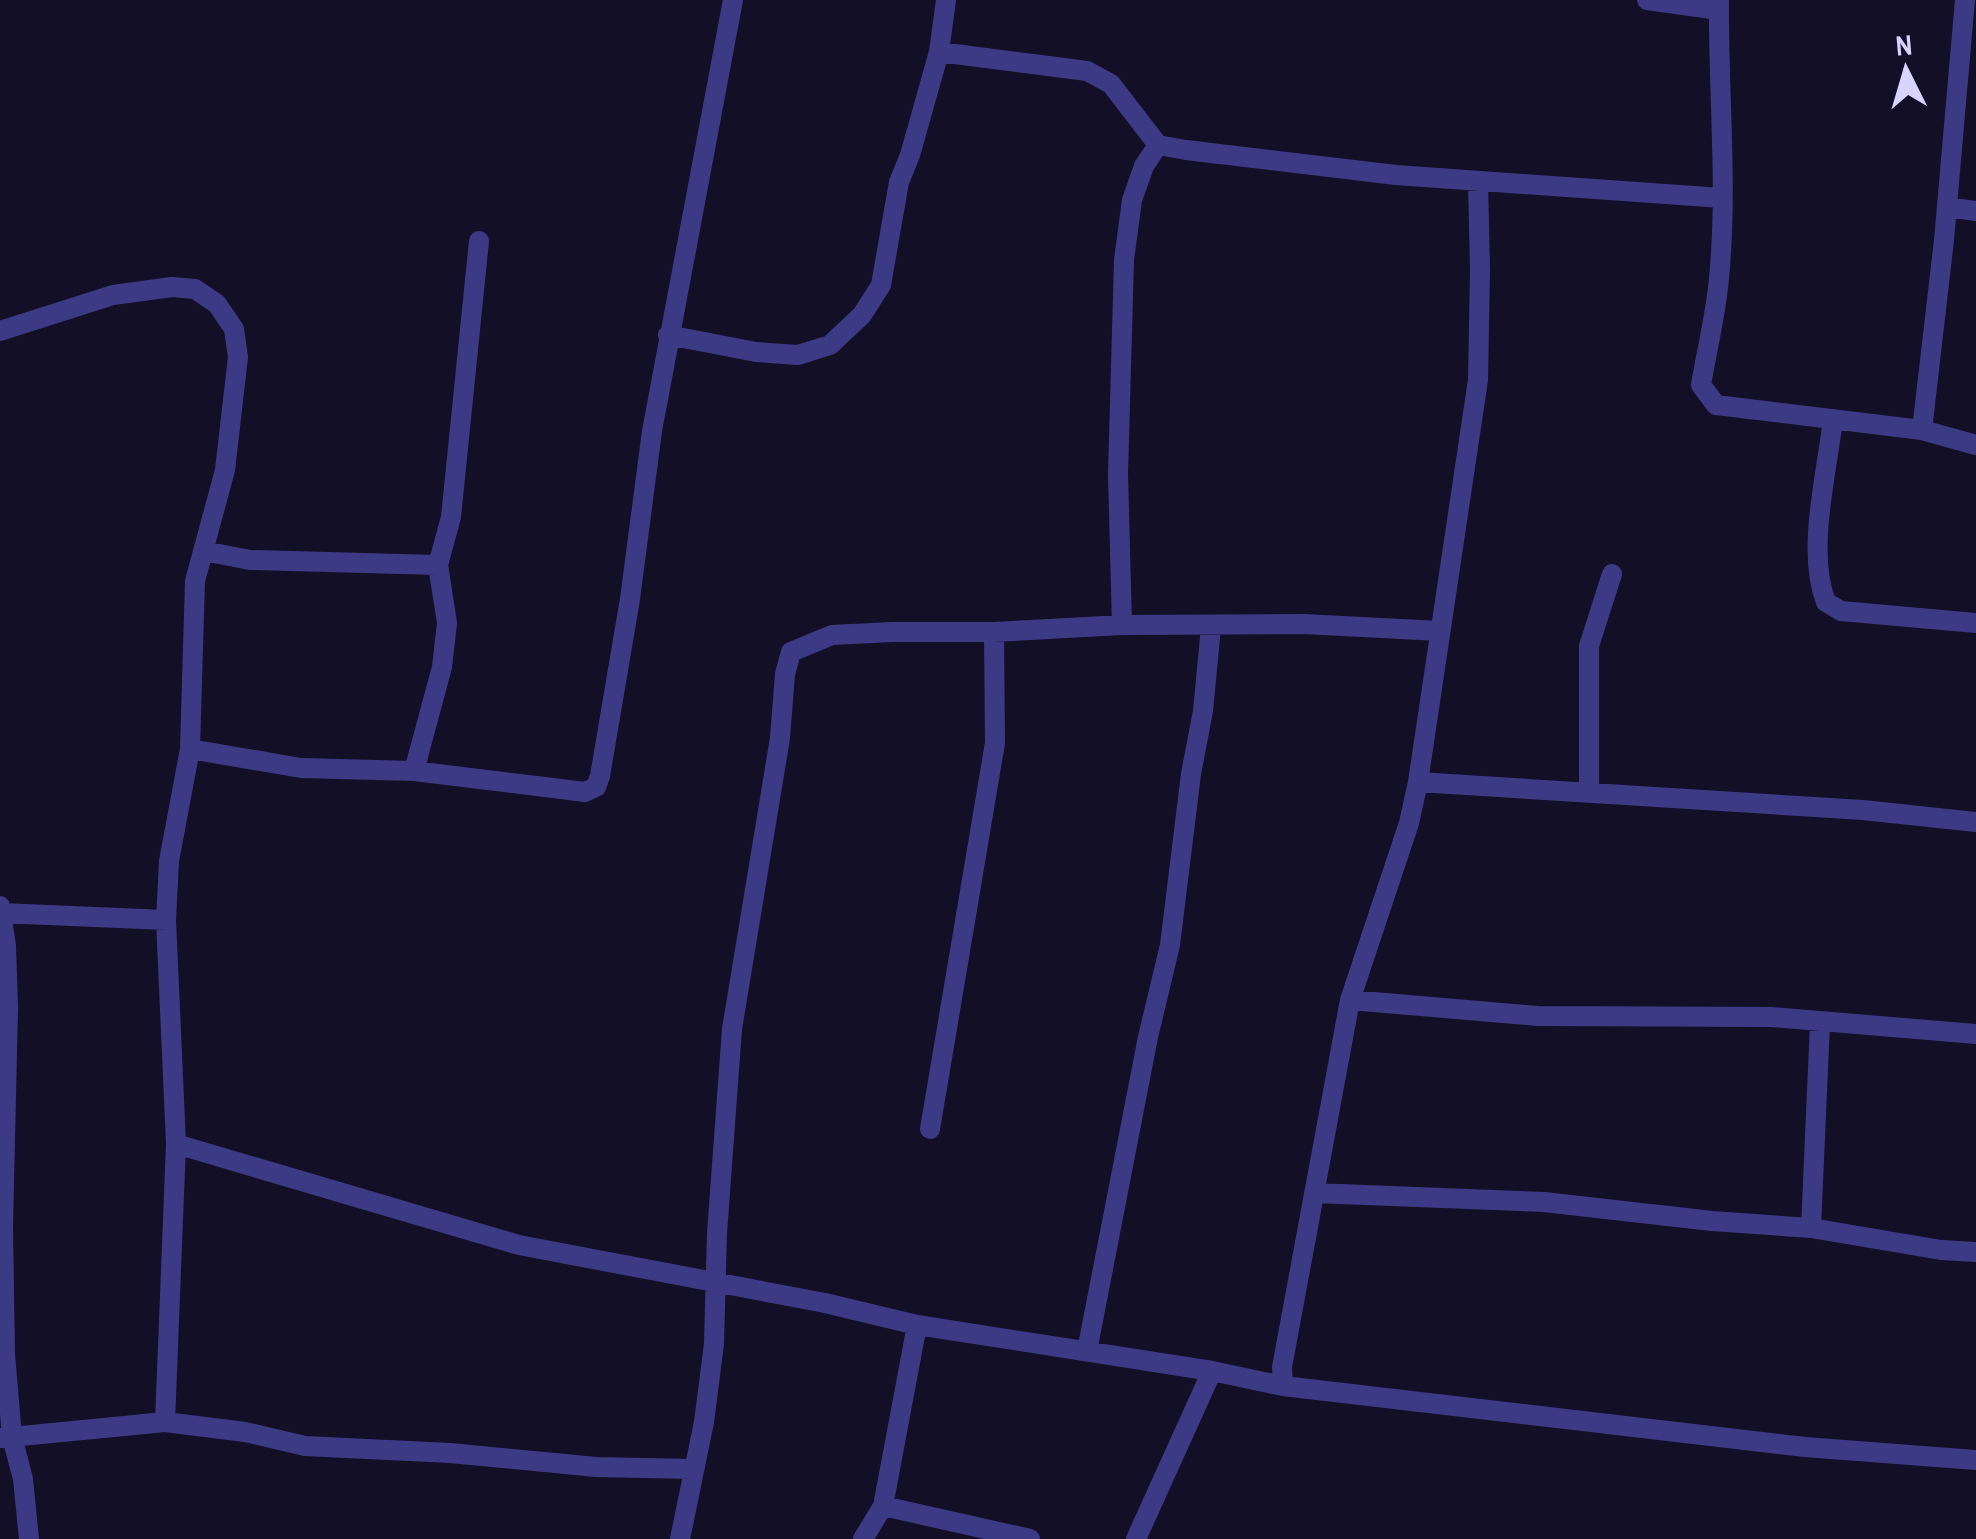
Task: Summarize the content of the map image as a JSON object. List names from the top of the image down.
{
  "north": "top"
}
